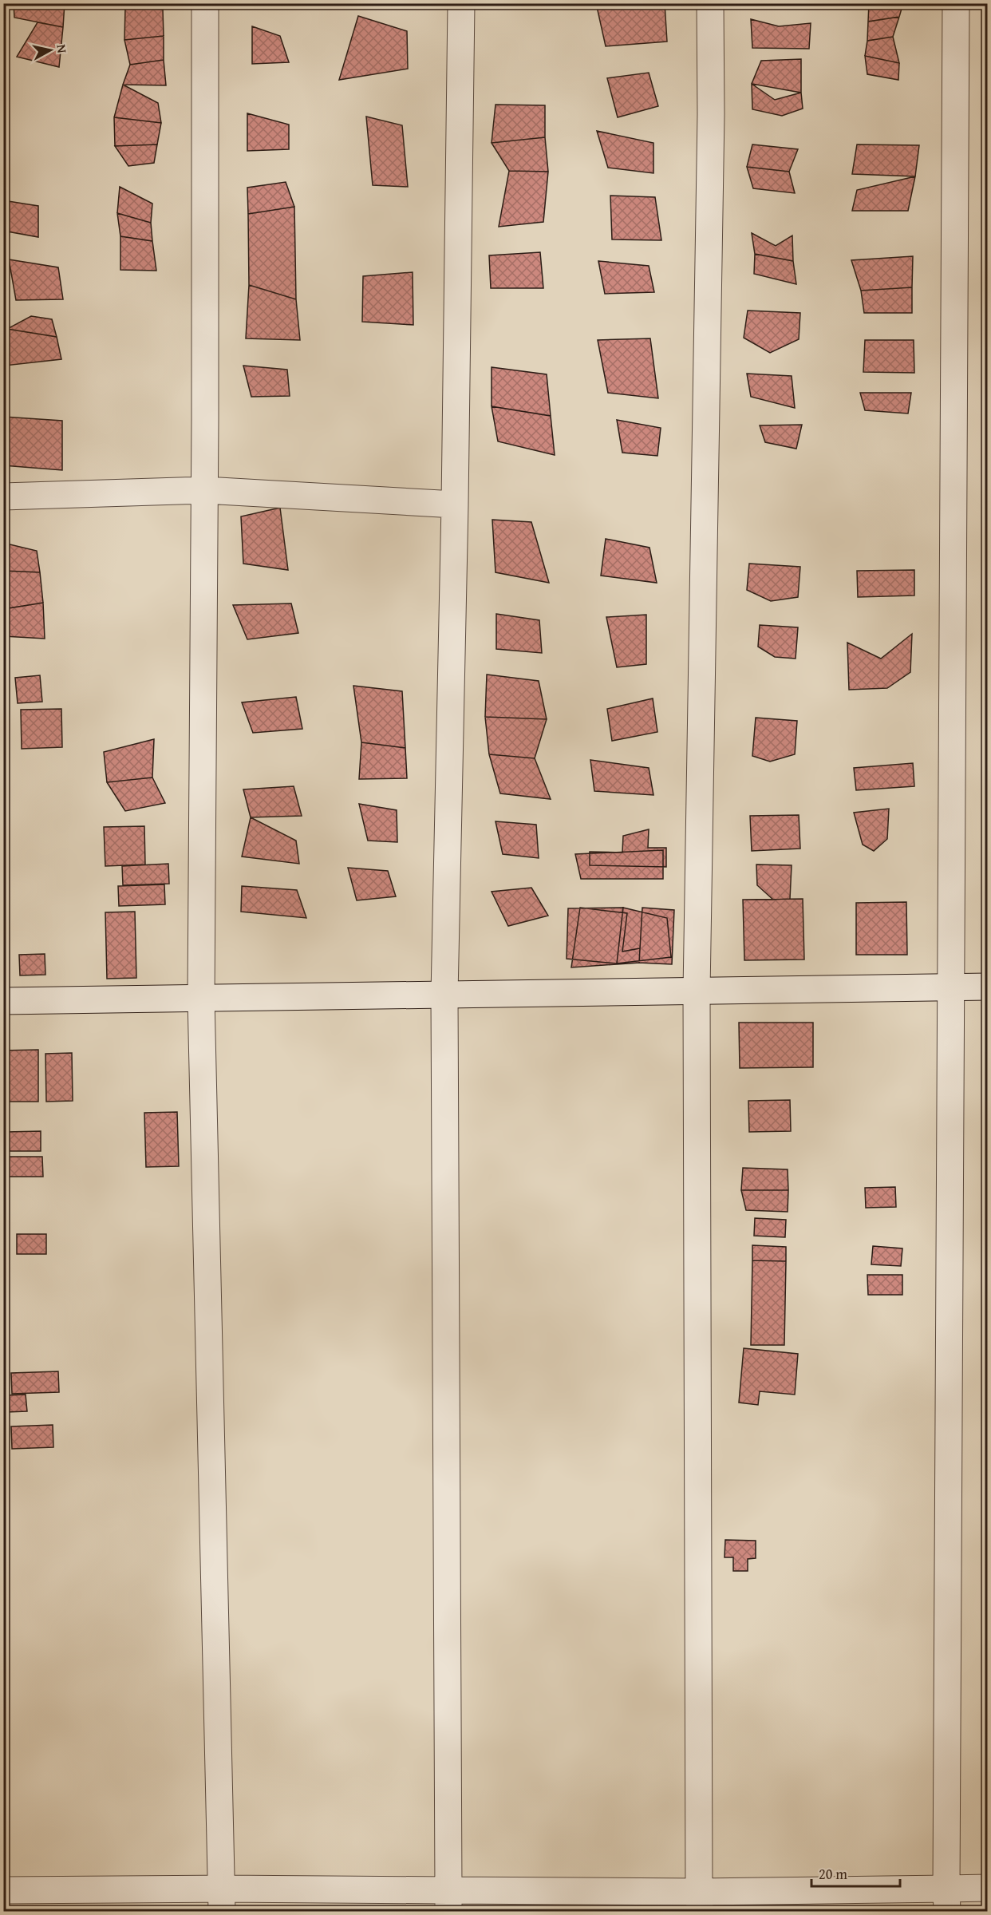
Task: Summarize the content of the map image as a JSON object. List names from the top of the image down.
{
  "scale_bar": "20 m",
  "north": "right"
}
